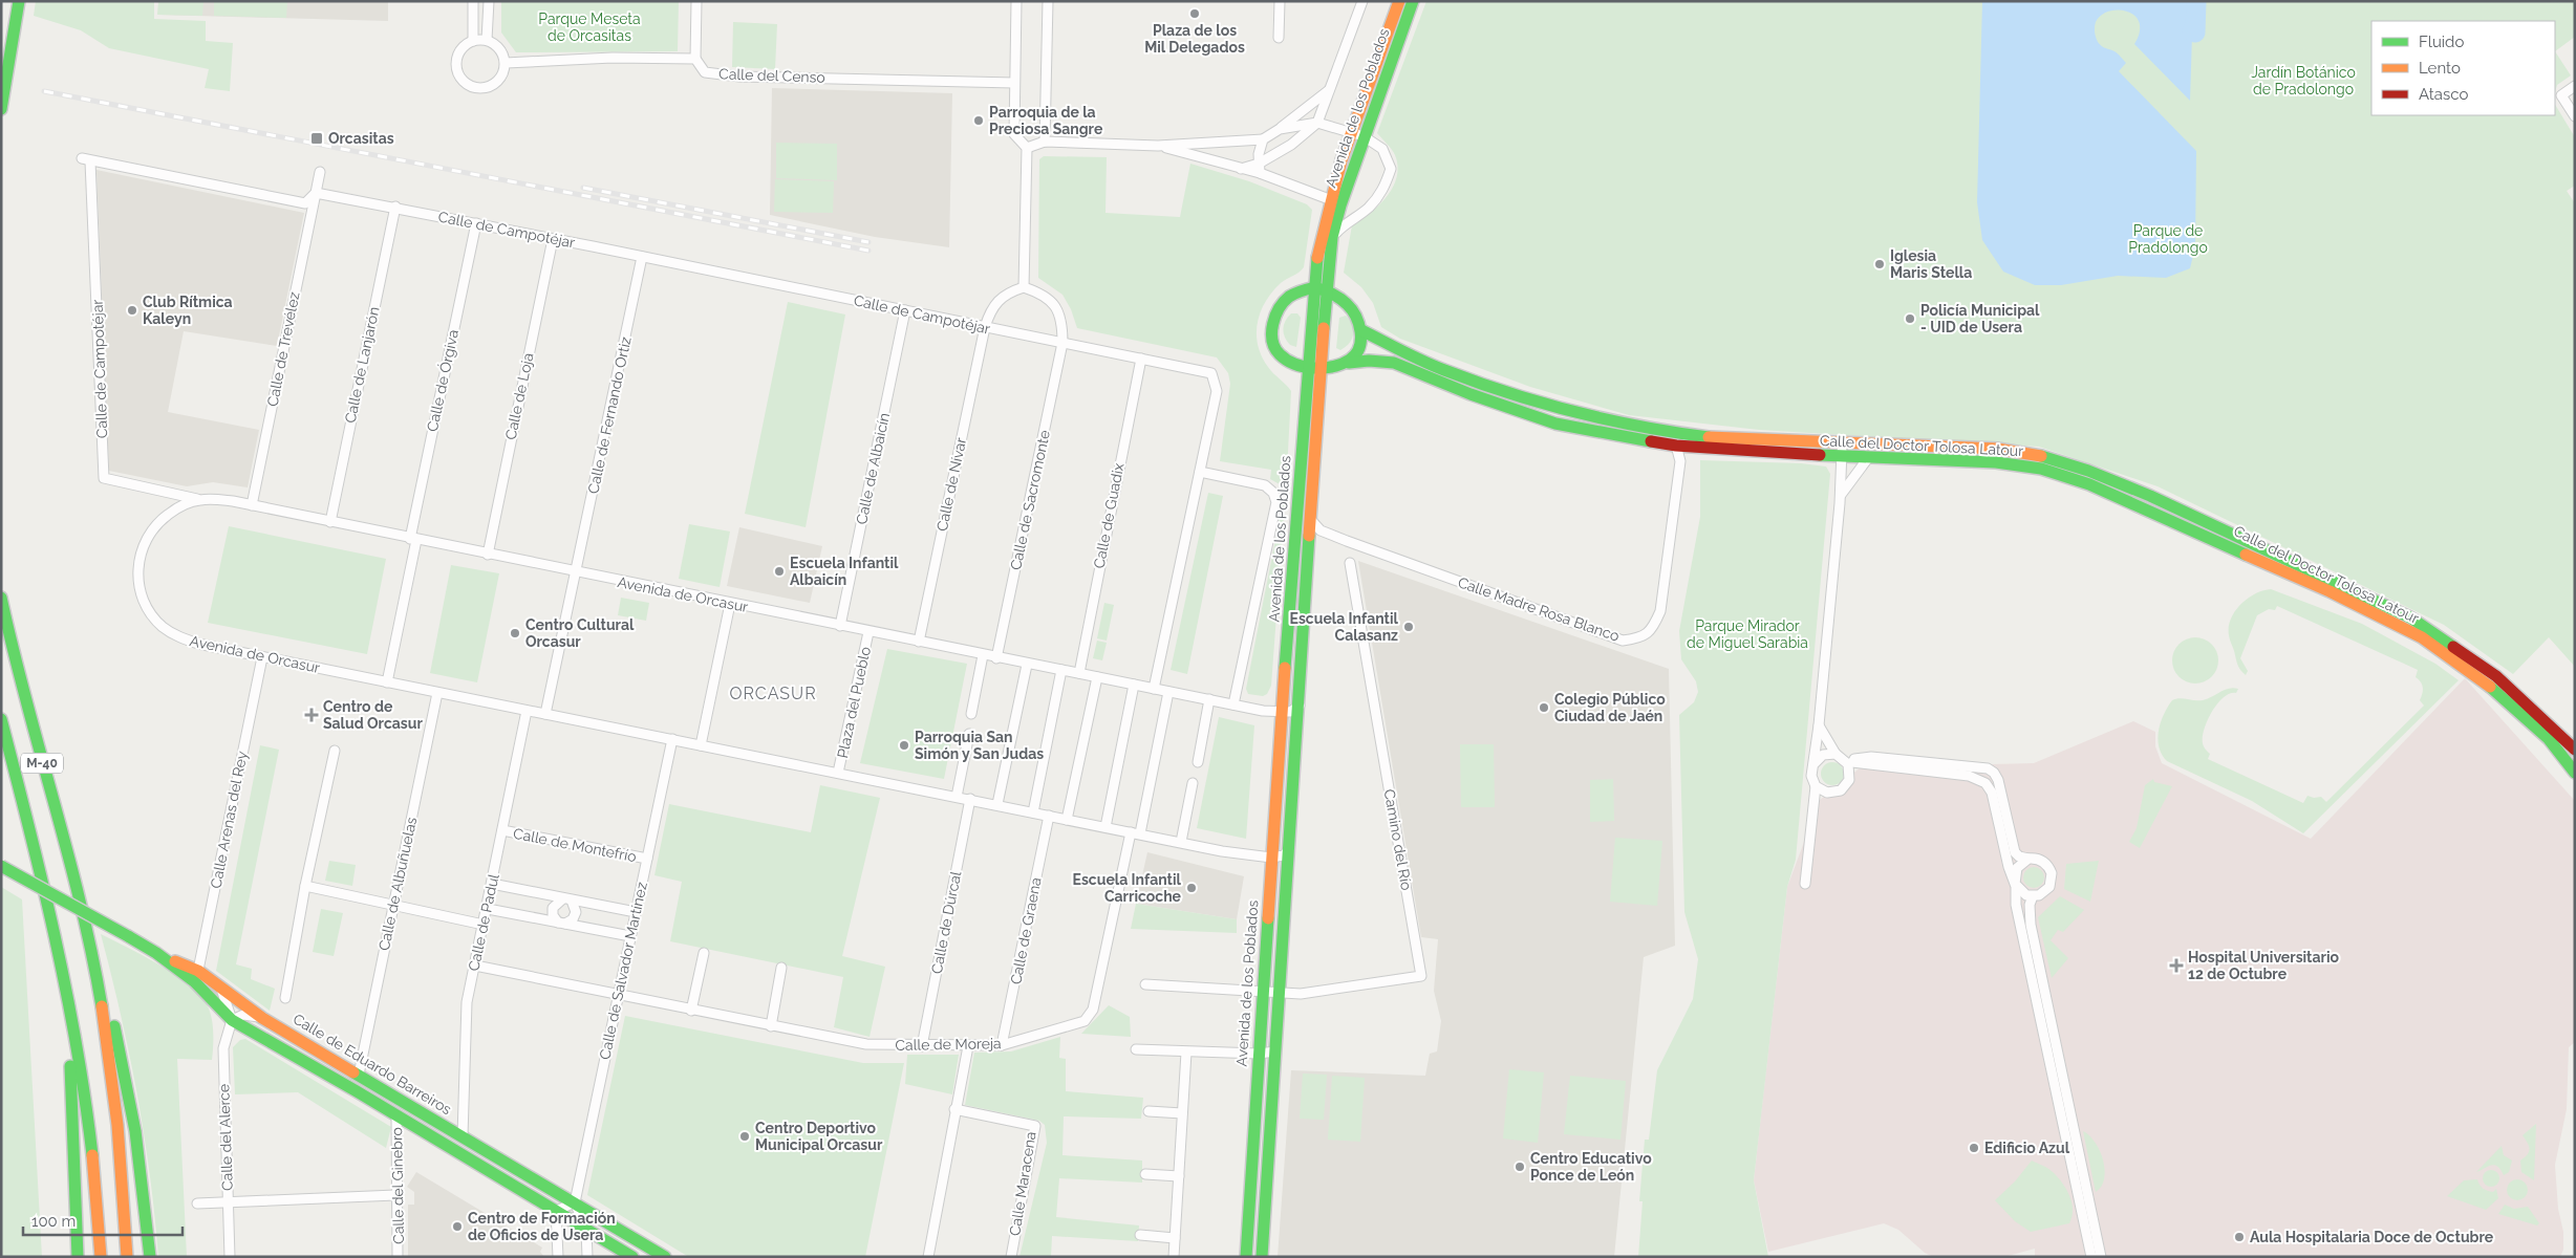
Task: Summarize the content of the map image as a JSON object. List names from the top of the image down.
{
  "streets": {
    "main road": [
      "Avenida de los Poblados",
      "Calle del Doctor Tolosa Latour",
      "M-40",
      "Calle de Eduardo Barreiros"
    ],
    "street": [
      "Calle del Censo",
      "Calle de Campotéjar",
      "Calle de Trevélez",
      "Calle de Lanjarón",
      "Calle de Órgiva",
      "Calle de Loja",
      "Calle de Fernando Ortiz",
      "Calle de Albaicín",
      "Calle de Nívar",
      "Calle de Sacromonte",
      "Calle de Guadix",
      "Avenida de Orcasur",
      "Calle Madre Rosa Blanco",
      "Plaza del Pueblo",
      "Calle Arenas del Rey",
      "Camino del Río",
      "Calle de Montefrío",
      "Calle de Albuñuelas",
      "Calle de Padul",
      "Calle de Dúrcal",
      "Calle de Graena",
      "Calle de Salvador Martínez",
      "Calle de Moreja",
      "Calle del Alerce",
      "Calle Maracena",
      "Calle del Ginebro"
    ]
  },
  "crossings": [
    ["Avenida de los Poblados", "Avenida de Orcasur"],
    ["Avenida de los Poblados", "Calle Madre Rosa Blanco"],
    ["Avenida de los Poblados", "Camino del Río"],
    ["Calle de Campotéjar", "Calle de Trevélez"],
    ["Calle de Campotéjar", "Calle de Lanjarón"],
    ["Calle de Campotéjar", "Calle de Órgiva"],
    ["Calle de Campotéjar", "Calle de Loja"],
    ["Calle de Campotéjar", "Calle de Fernando Ortiz"],
    ["Calle de Campotéjar", "Calle de Albaicín"],
    ["Calle de Campotéjar", "Calle de Nívar"],
    ["Calle de Campotéjar", "Calle de Sacromonte"],
    ["Calle de Campotéjar", "Calle de Guadix"],
    ["Calle de Campotéjar", "Avenida de Orcasur"],
    ["Calle de Trevélez", "Avenida de Orcasur"],
    ["Calle de Lanjarón", "Avenida de Orcasur"],
    ["Calle de Órgiva", "Avenida de Orcasur"],
    ["Calle de Loja", "Avenida de Orcasur"],
    ["Calle de Fernando Ortiz", "Avenida de Orcasur"],
    ["Calle del Doctor Tolosa Latour", "Calle Madre Rosa Blanco"],
    ["Calle de Albaicín", "Avenida de Orcasur"],
    ["Calle de Nívar", "Calle de Sacromonte"],
    ["Calle de Nívar", "Avenida de Orcasur"],
    ["Calle de Sacromonte", "Avenida de Orcasur"],
    ["Calle de Guadix", "Avenida de Orcasur"],
    ["Avenida de Orcasur", "Plaza del Pueblo"],
    ["Avenida de Orcasur", "Calle Arenas del Rey"],
    ["Avenida de Orcasur", "Calle de Albuñuelas"],
    ["Avenida de Orcasur", "Calle de Padul"],
    ["Avenida de Orcasur", "Calle de Dúrcal"],
    ["Avenida de Orcasur", "Calle de Graena"],
    ["Avenida de Orcasur", "Calle de Salvador Martínez"],
    ["Avenida de Orcasur", "Calle de Moreja"],
    ["Calle Arenas del Rey", "Calle de Eduardo Barreiros"],
    ["Calle de Montefrío", "Calle de Padul"],
    ["Calle de Montefrío", "Calle de Salvador Martínez"],
    ["Calle de Albuñuelas", "Calle de Eduardo Barreiros"],
    ["Calle de Padul", "Calle de Moreja"],
    ["Calle de Padul", "Calle de Eduardo Barreiros"],
    ["Calle de Dúrcal", "Calle de Moreja"],
    ["Calle de Graena", "Calle de Moreja"],
    ["Calle de Salvador Martínez", "Calle de Moreja"],
    ["Calle de Salvador Martínez", "Calle de Eduardo Barreiros"],
    ["Calle de Eduardo Barreiros", "Calle del Alerce"],
    ["Calle de Eduardo Barreiros", "Calle del Ginebro"]
  ],
  "districts": ["ORCASUR"],
  "parks": [
    "Parque Meseta de Orcasitas",
    "Jardín Botánico de Pradolongo",
    "Parque de Pradolongo",
    "Parque Mirador de Miguel Sarabia"
  ],
  "places": {
    "other": [
      "Plaza de los Mil Delegados",
      "Parroquia de la Preciosa Sangre",
      "Iglesia Maris Stella",
      "Club Rítmica Kaleyn",
      "Policía Municipal - UID de Usera",
      "Escuela Infantil Albaicín",
      "Escuela Infantil Calasanz",
      "Centro Cultural Orcasur",
      "Colegio Público Ciudad de Jaén",
      "Parroquia San Simón y San Judas",
      "Escuela Infantil Carricoche",
      "Centro Deportivo Municipal Orcasur",
      "Edificio Azul",
      "Centro Educativo Ponce de León",
      "Centro de Formación de Oficios de Usera",
      "Aula Hospitalaria Doce de Octubre"
    ],
    "transit": ["Orcasitas"],
    "health": ["Centro de Salud Orcasur", "Hospital Universitario 12 de Octubre"]
  },
  "legend": ["Fluido", "Lento", "Atasco"],
  "scale_bar": "100 m"
}
